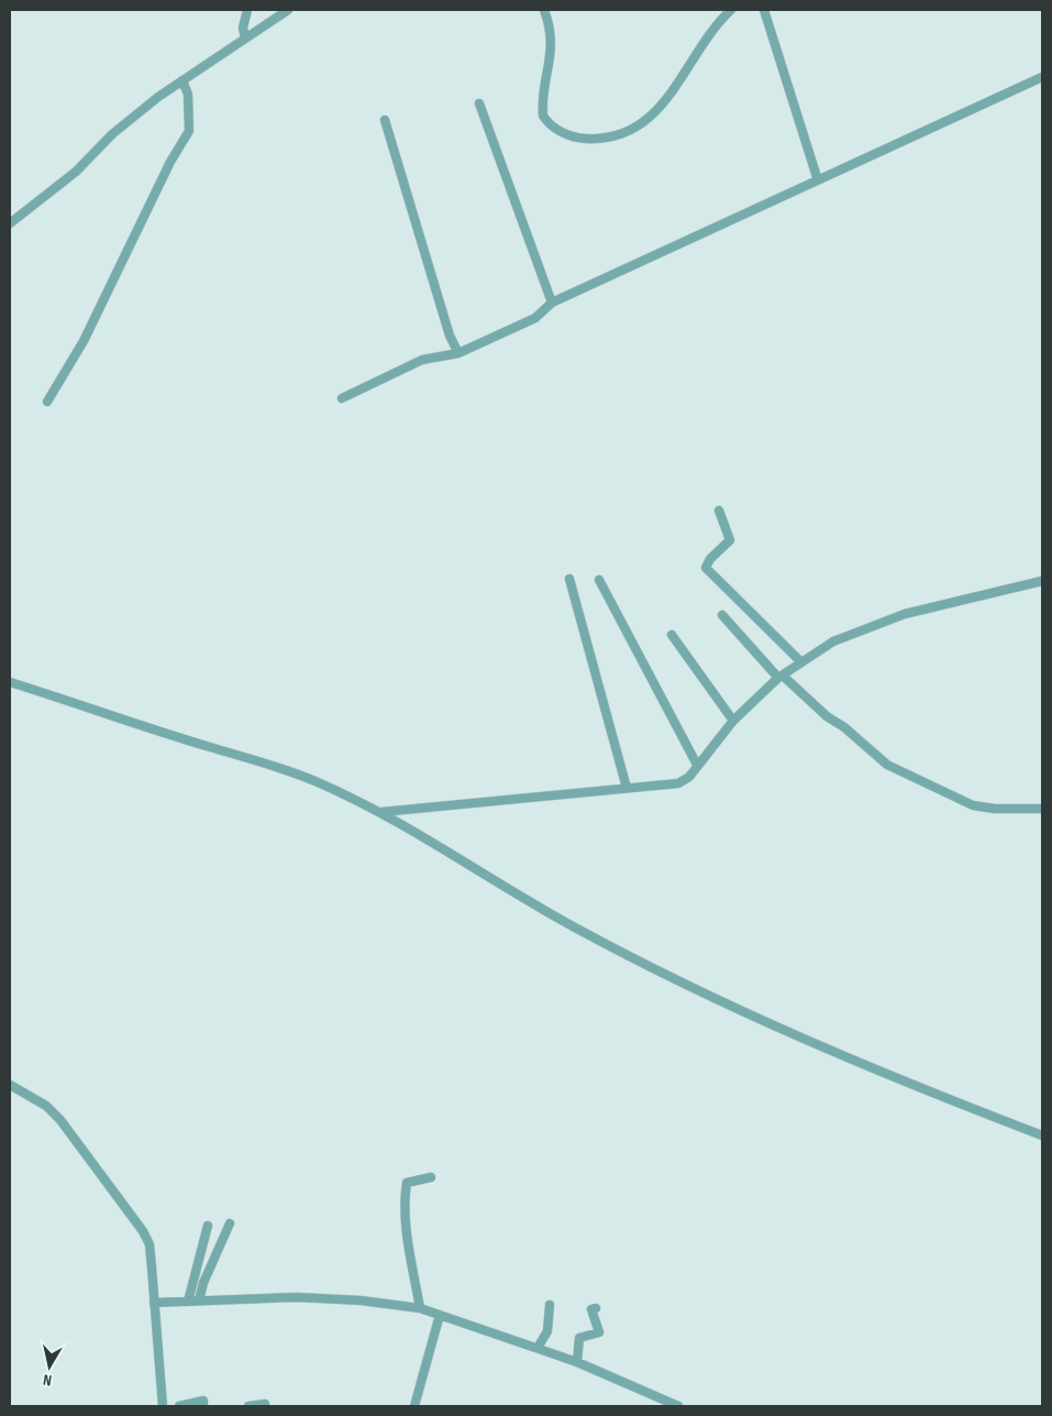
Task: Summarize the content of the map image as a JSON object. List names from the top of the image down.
{
  "north": "bottom"
}
